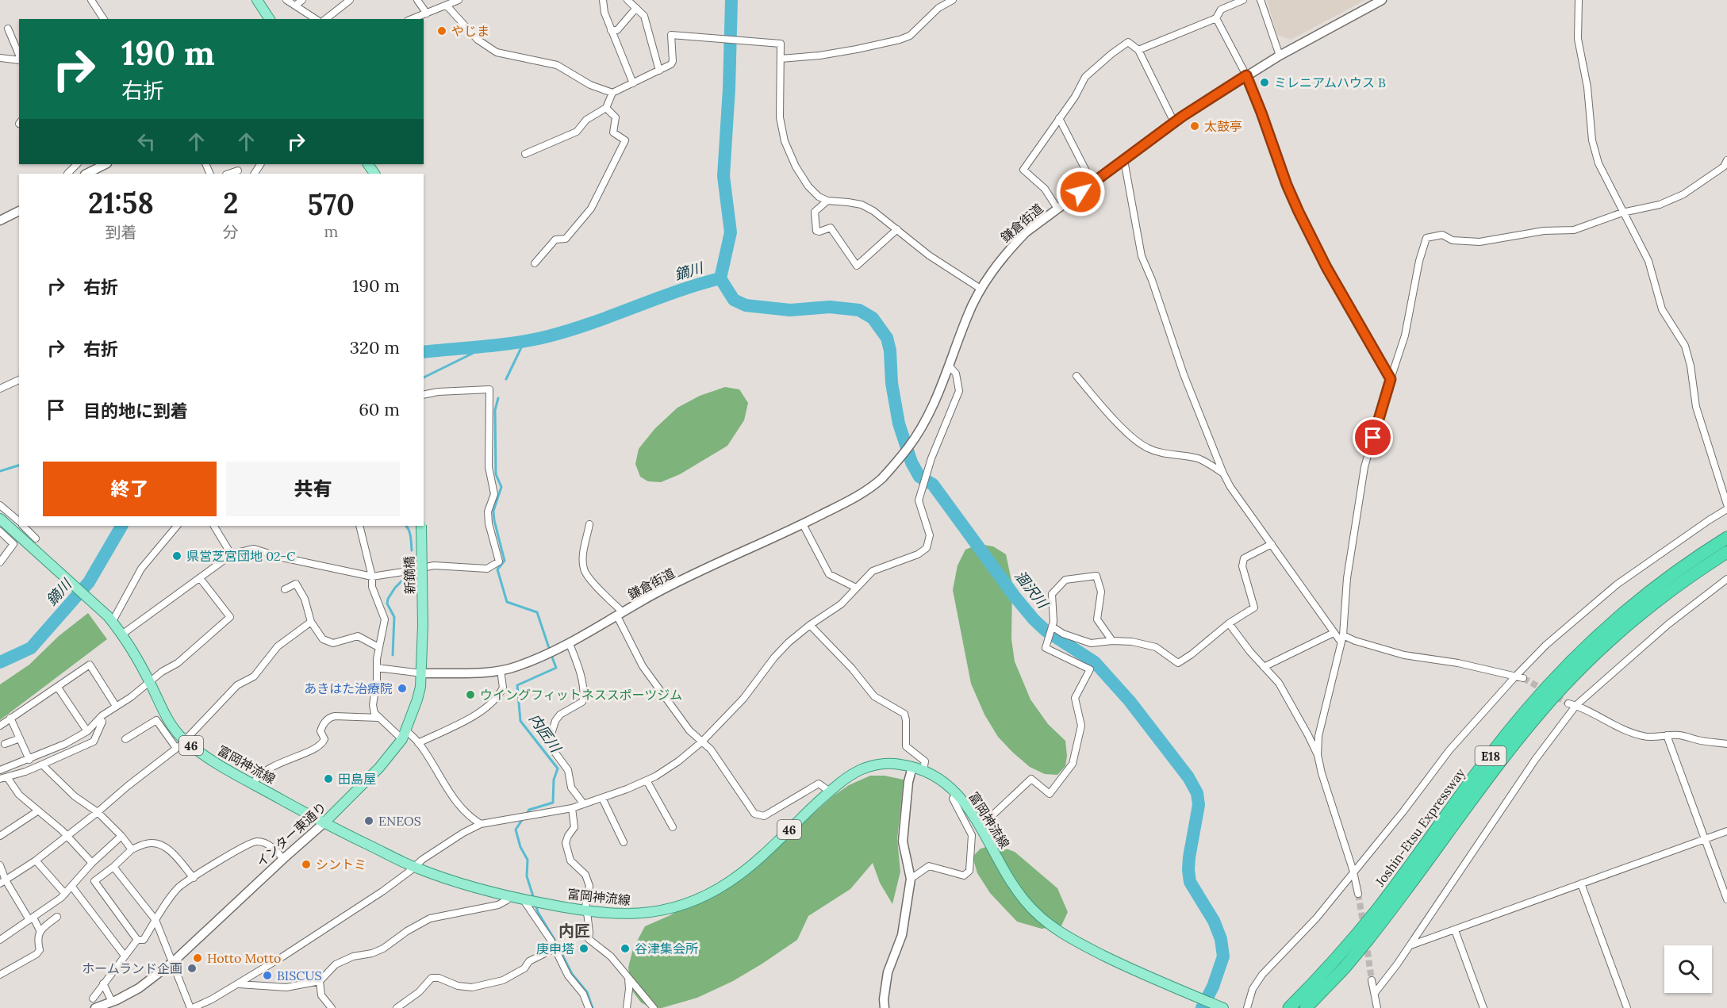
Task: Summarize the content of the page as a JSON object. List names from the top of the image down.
{
  "streets": {
    "highway": ["E18", "Joshin-Etsu Expressway"],
    "main road": [
      "新鏑橋",
      "46",
      "富岡神流線",
      "インター東通り"
    ],
    "street": ["鎌倉街道"]
  },
  "crossings": [
    ["鎌倉街道", "インター東通り"],
    ["新鏑橋", "インター東通り"],
    ["富岡神流線", "インター東通り"]
  ],
  "districts": ["内匠"],
  "water": ["鏑川", "涸沢川", "内匠川"],
  "places": [
    "やじま",
    "ミレニアムハウス B",
    "太鼓亭",
    "県営芝宮団地 02-C",
    "あきはた治療院",
    "ウイングフィットネススポーツジム",
    "田島屋",
    "ENEOS",
    "シントミ",
    "庚申塔",
    "谷津集会所",
    "Hotto Motto",
    "ホームランド企画",
    "BISCUS"
  ],
  "page": {
    "turn": ["190 m", "右折"],
    "eta": [
      "21:58",
      "到着",
      "2",
      "分",
      "570",
      "m"
    ],
    "list": [
      {
        "name": "右折",
        "value": "190 m"
      },
      {
        "name": "右折",
        "value": "320 m"
      },
      {
        "name": "目的地に到着",
        "value": "60 m"
      }
    ],
    "buttons": ["終了", "共有"]
  }
}
